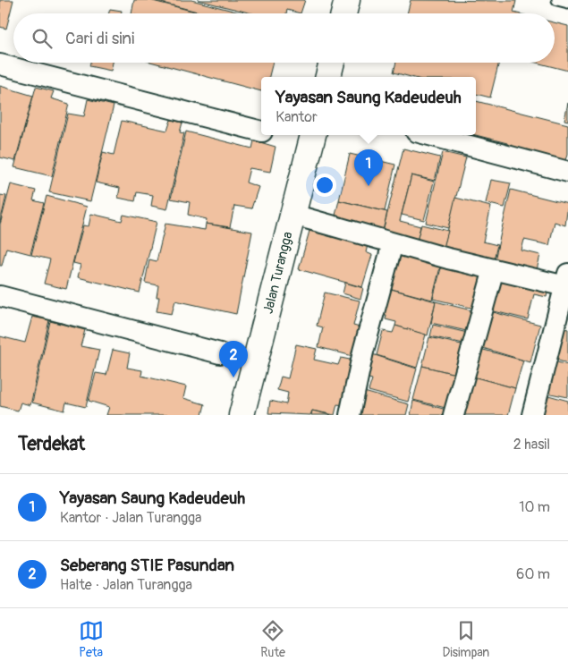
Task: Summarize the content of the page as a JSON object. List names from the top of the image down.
{
  "streets": {
    "main road": ["Jalan Turangga"]
  },
  "page": {
    "search": "Cari di sini",
    "popup": ["Yayasan Saung Kadeudeuh", "Kantor"],
    "pins": ["1", "2"],
    "heading": ["Terdekat", "2 hasil"],
    "list": [
      {
        "mark": "1",
        "name": "Yayasan Saung Kadeudeuh",
        "note": "Kantor · Jalan Turangga",
        "value": "10 m"
      },
      {
        "mark": "2",
        "name": "Seberang STIE Pasundan",
        "note": "Halte · Jalan Turangga",
        "value": "60 m"
      }
    ],
    "nav": ["Peta", "Rute", "Disimpan"]
  }
}
